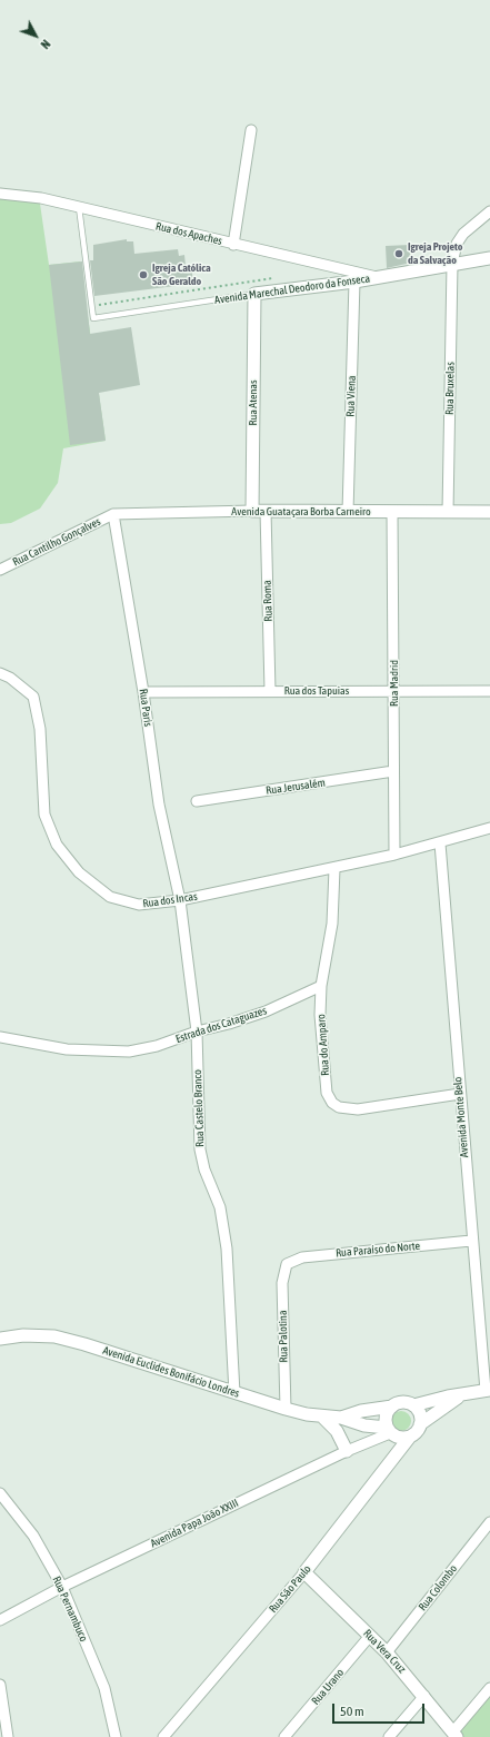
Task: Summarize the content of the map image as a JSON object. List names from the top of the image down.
{
  "streets": {
    "street": [
      "Rua dos Apaches",
      "Avenida Marechal Deodoro da Fonseca",
      "Rua Bruxelas",
      "Rua Viena",
      "Rua Atenas",
      "Avenida Guataçara Borba Carneiro",
      "Rua Cantilho Gonçalves",
      "Rua Roma",
      "Rua Madrid",
      "Rua dos Tapuias",
      "Rua Paris",
      "Rua Jerusalém",
      "Rua dos Incas",
      "Estrada dos Cataguazes",
      "Rua do Amparo",
      "Rua Castelo Branco",
      "Avenida Monte Belo",
      "Rua Paraíso do Norte",
      "Rua Palotina",
      "Avenida Euclides Bonifácio Londres",
      "Avenida Papa João XXIII",
      "Rua Colombo",
      "Rua São Paulo",
      "Rua Pernambuco",
      "Rua Vera Cruz",
      "Rua Urano"
    ]
  },
  "crossings": [
    ["Rua dos Apaches", "Avenida Marechal Deodoro da Fonseca"],
    ["Avenida Marechal Deodoro da Fonseca", "Rua Bruxelas"],
    ["Avenida Marechal Deodoro da Fonseca", "Rua Viena"],
    ["Avenida Marechal Deodoro da Fonseca", "Rua Atenas"],
    ["Rua Bruxelas", "Avenida Guataçara Borba Carneiro"],
    ["Rua Viena", "Avenida Guataçara Borba Carneiro"],
    ["Rua Atenas", "Avenida Guataçara Borba Carneiro"],
    ["Avenida Guataçara Borba Carneiro", "Rua Cantilho Gonçalves"],
    ["Avenida Guataçara Borba Carneiro", "Rua Roma"],
    ["Avenida Guataçara Borba Carneiro", "Rua Madrid"],
    ["Avenida Guataçara Borba Carneiro", "Rua Paris"],
    ["Rua Cantilho Gonçalves", "Rua Paris"],
    ["Rua Roma", "Rua dos Tapuias"],
    ["Rua Madrid", "Rua dos Tapuias"],
    ["Rua Madrid", "Rua Jerusalém"],
    ["Rua Madrid", "Rua dos Incas"],
    ["Rua dos Tapuias", "Rua Paris"],
    ["Rua Paris", "Rua dos Incas"],
    ["Rua Paris", "Rua Castelo Branco"],
    ["Rua dos Incas", "Rua Castelo Branco"],
    ["Rua dos Incas", "Avenida Monte Belo"],
    ["Estrada dos Cataguazes", "Rua do Amparo"],
    ["Estrada dos Cataguazes", "Rua Castelo Branco"],
    ["Rua do Amparo", "Avenida Monte Belo"],
    ["Rua Castelo Branco", "Avenida Euclides Bonifácio Londres"],
    ["Avenida Monte Belo", "Rua Paraíso do Norte"],
    ["Rua Paraíso do Norte", "Rua Palotina"],
    ["Rua Palotina", "Avenida Euclides Bonifácio Londres"],
    ["Avenida Euclides Bonifácio Londres", "Avenida Papa João XXIII"],
    ["Avenida Euclides Bonifácio Londres", "Rua São Paulo"],
    ["Avenida Papa João XXIII", "Rua São Paulo"],
    ["Avenida Papa João XXIII", "Rua Pernambuco"],
    ["Rua Colombo", "Rua Vera Cruz"],
    ["Rua São Paulo", "Rua Vera Cruz"],
    ["Rua Vera Cruz", "Rua Urano"]
  ],
  "places": ["Igreja Projeto da Salvação", "Igreja Católica São Geraldo"],
  "scale_bar": "50 m",
  "north": "bottom right"
}
